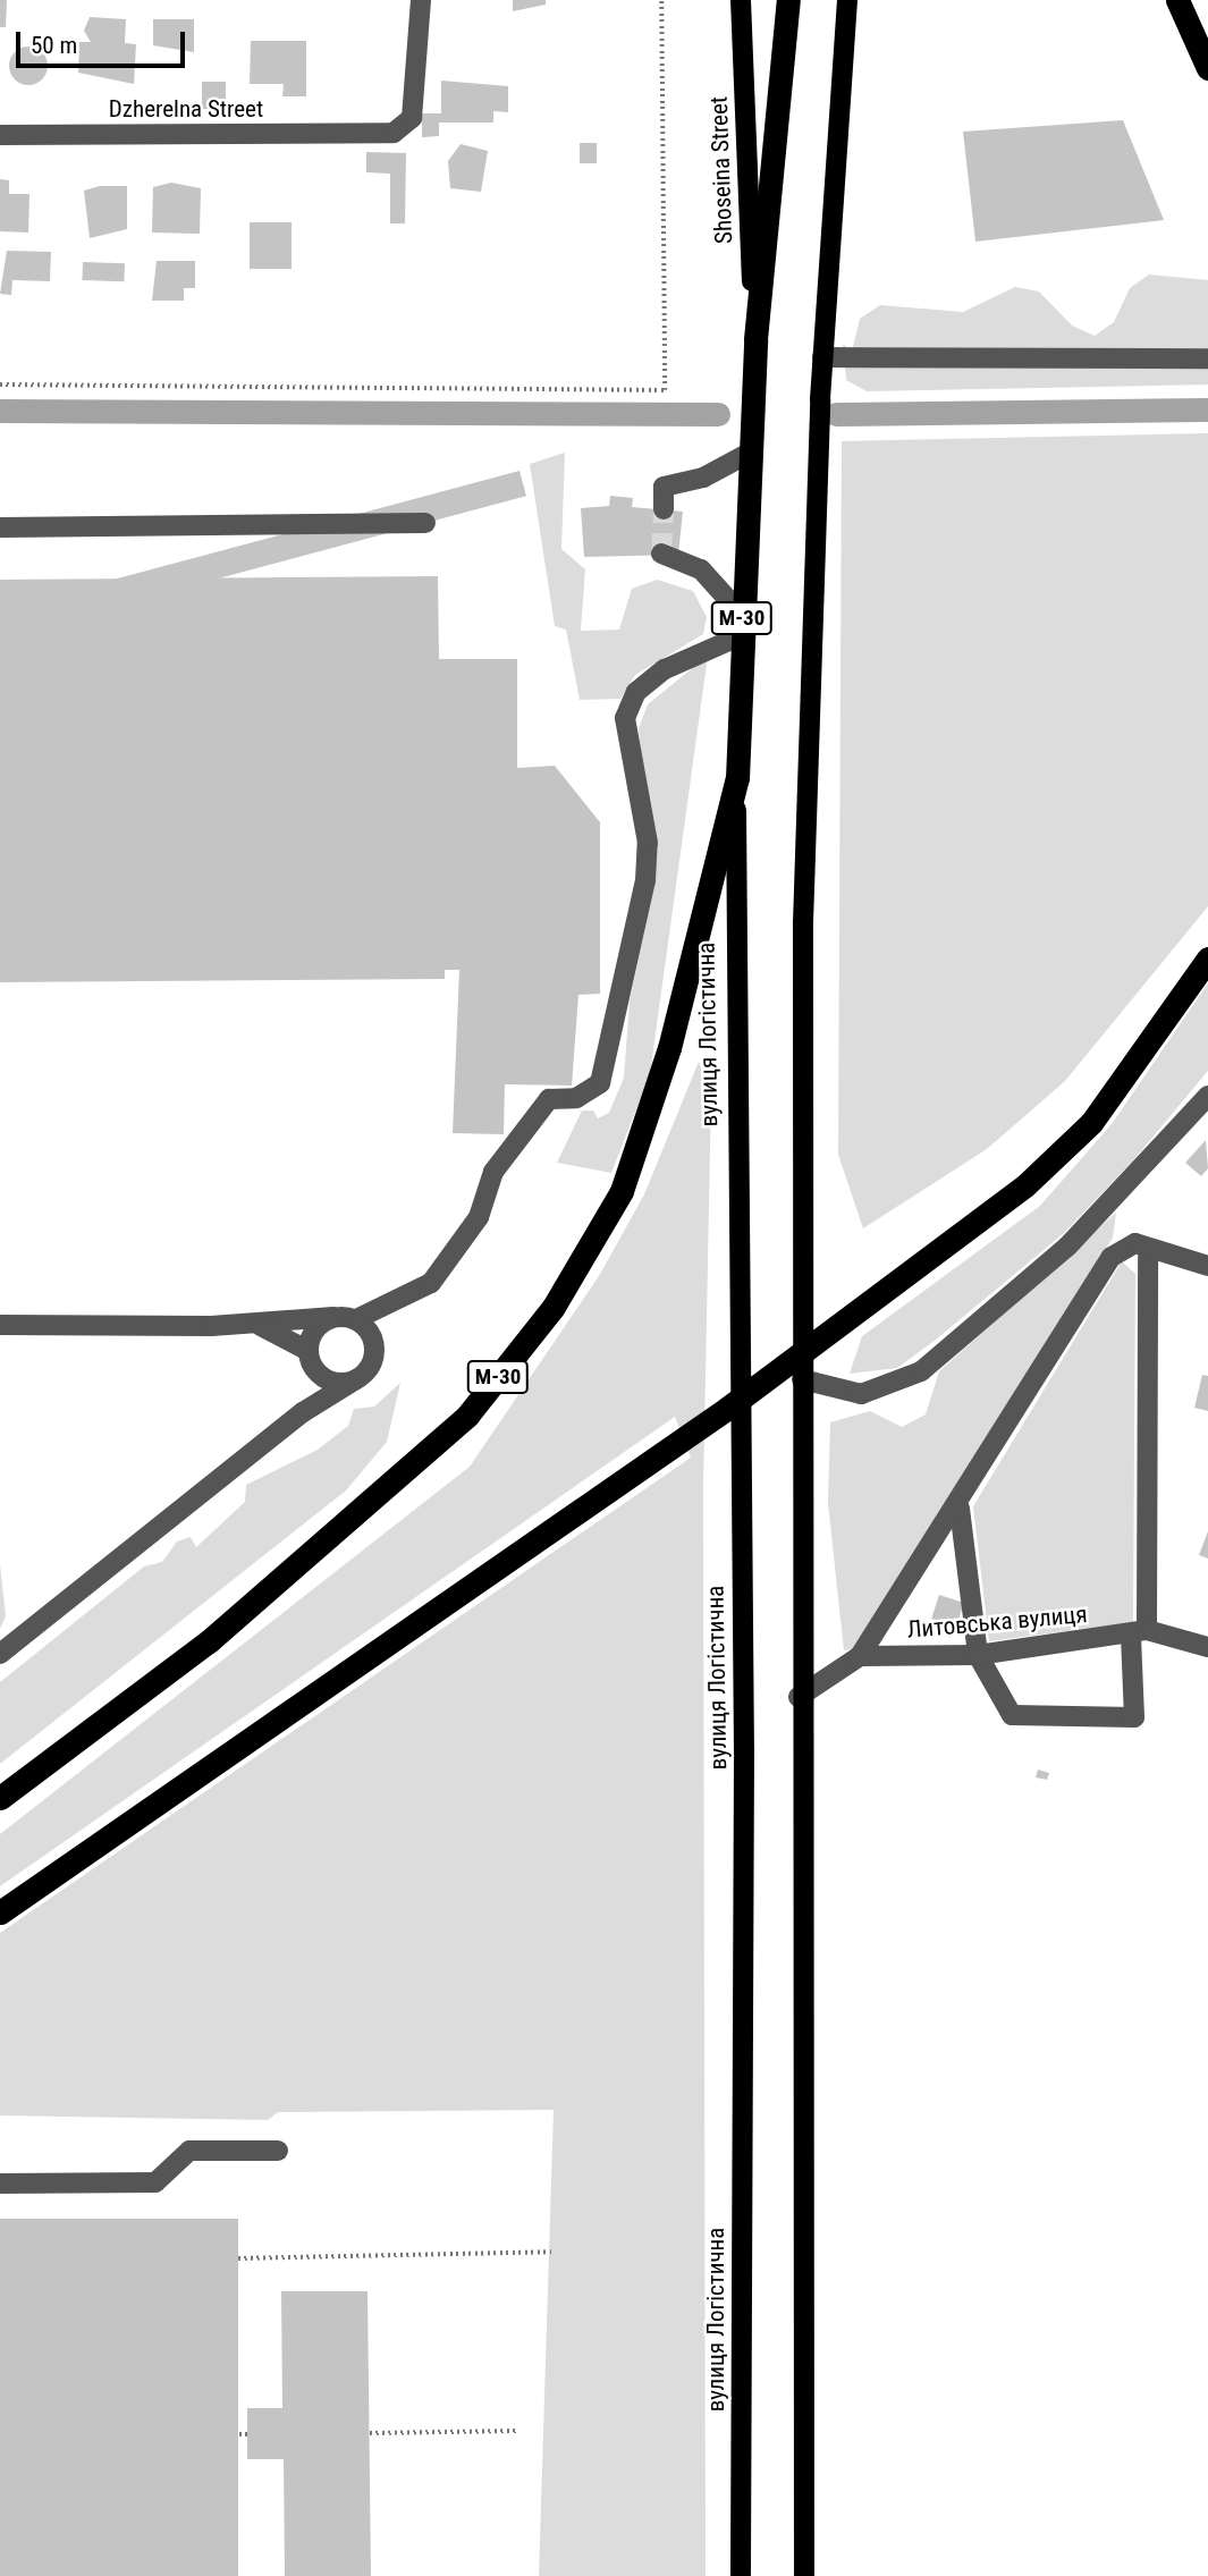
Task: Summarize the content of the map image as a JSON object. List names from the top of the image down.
{
  "streets": {
    "highway": ["М-30"],
    "main road": ["Shoseina Street", "вулиця Логістична"],
    "street": ["Dzherelna Street", "Литовська вулиця"]
  },
  "crossings": [
    ["Shoseina Street", "М-30"],
    ["М-30", "вулиця Логістична"]
  ],
  "scale_bar": "50 m"
}
